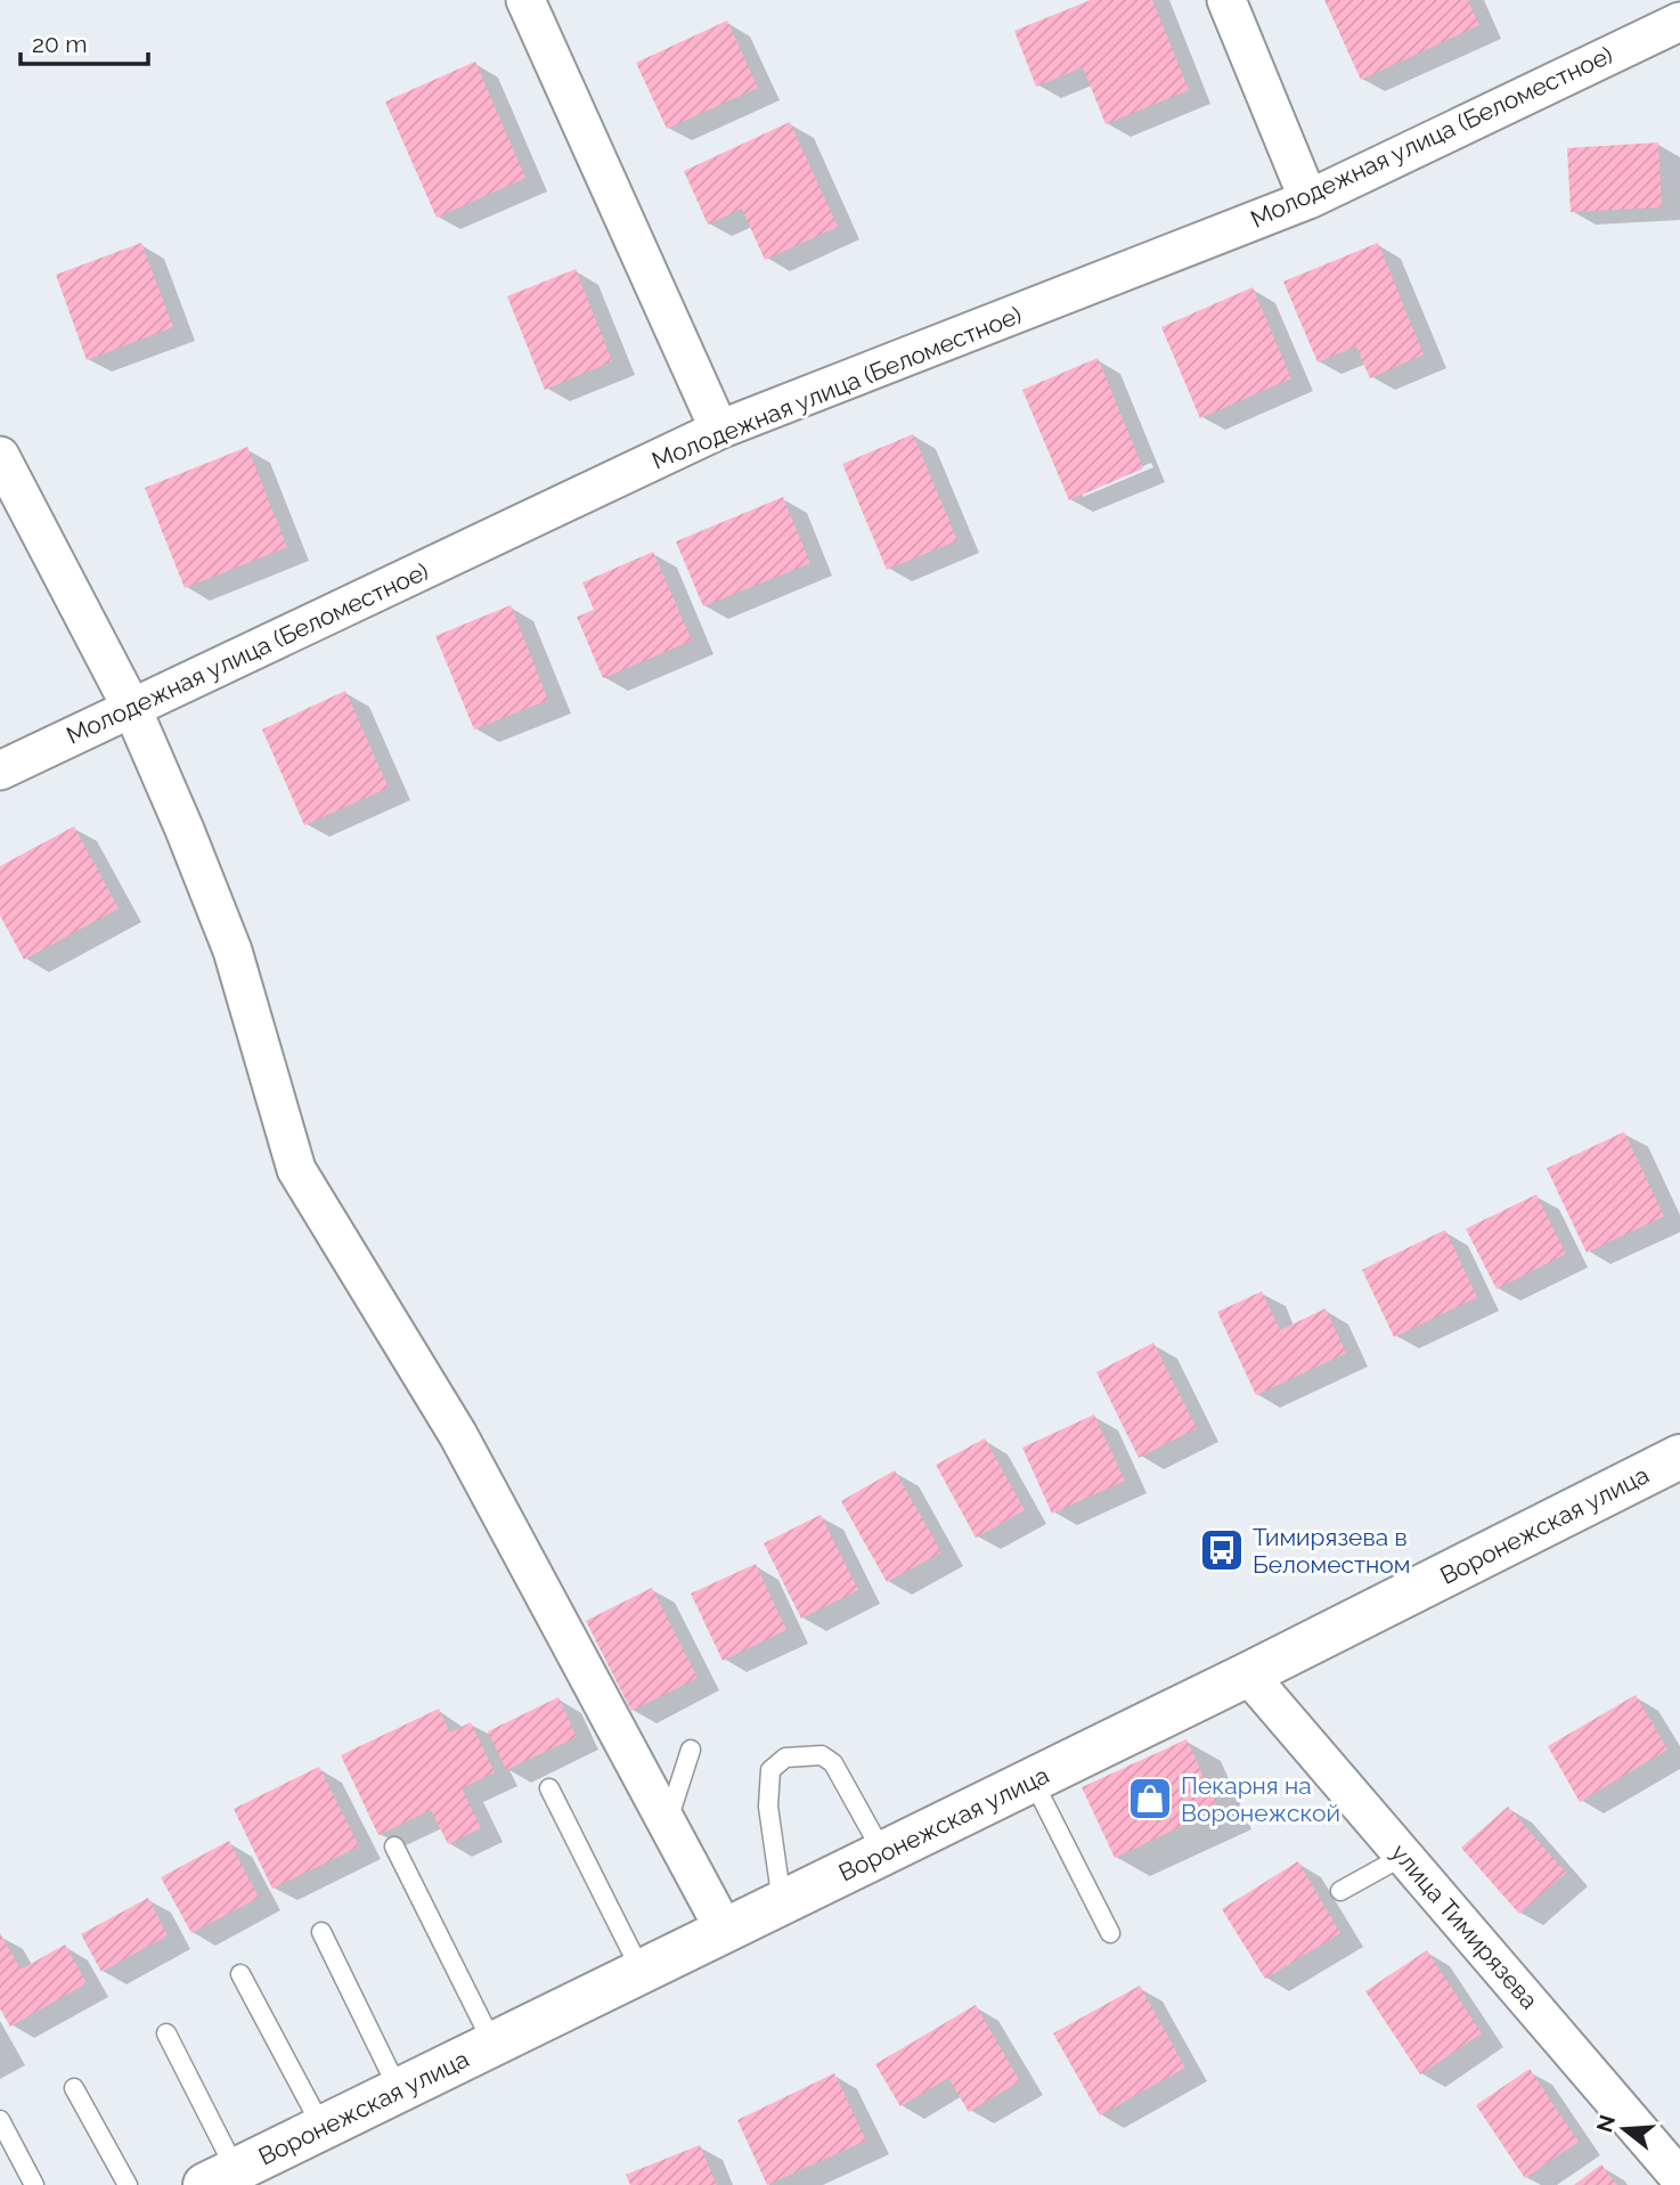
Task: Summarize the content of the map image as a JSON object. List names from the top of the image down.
{
  "streets": {
    "street": ["Молодежная улица (Беломестное)", "Воронежская улица", "улица Тимирязева"]
  },
  "crossings": [
    ["Воронежская улица", "улица Тимирязева"]
  ],
  "places": {
    "bus stop": ["Тимирязева в Беломестном"],
    "shop": ["Пекарня на Воронежской"]
  },
  "scale_bar": "20 m",
  "north": "left"
}
